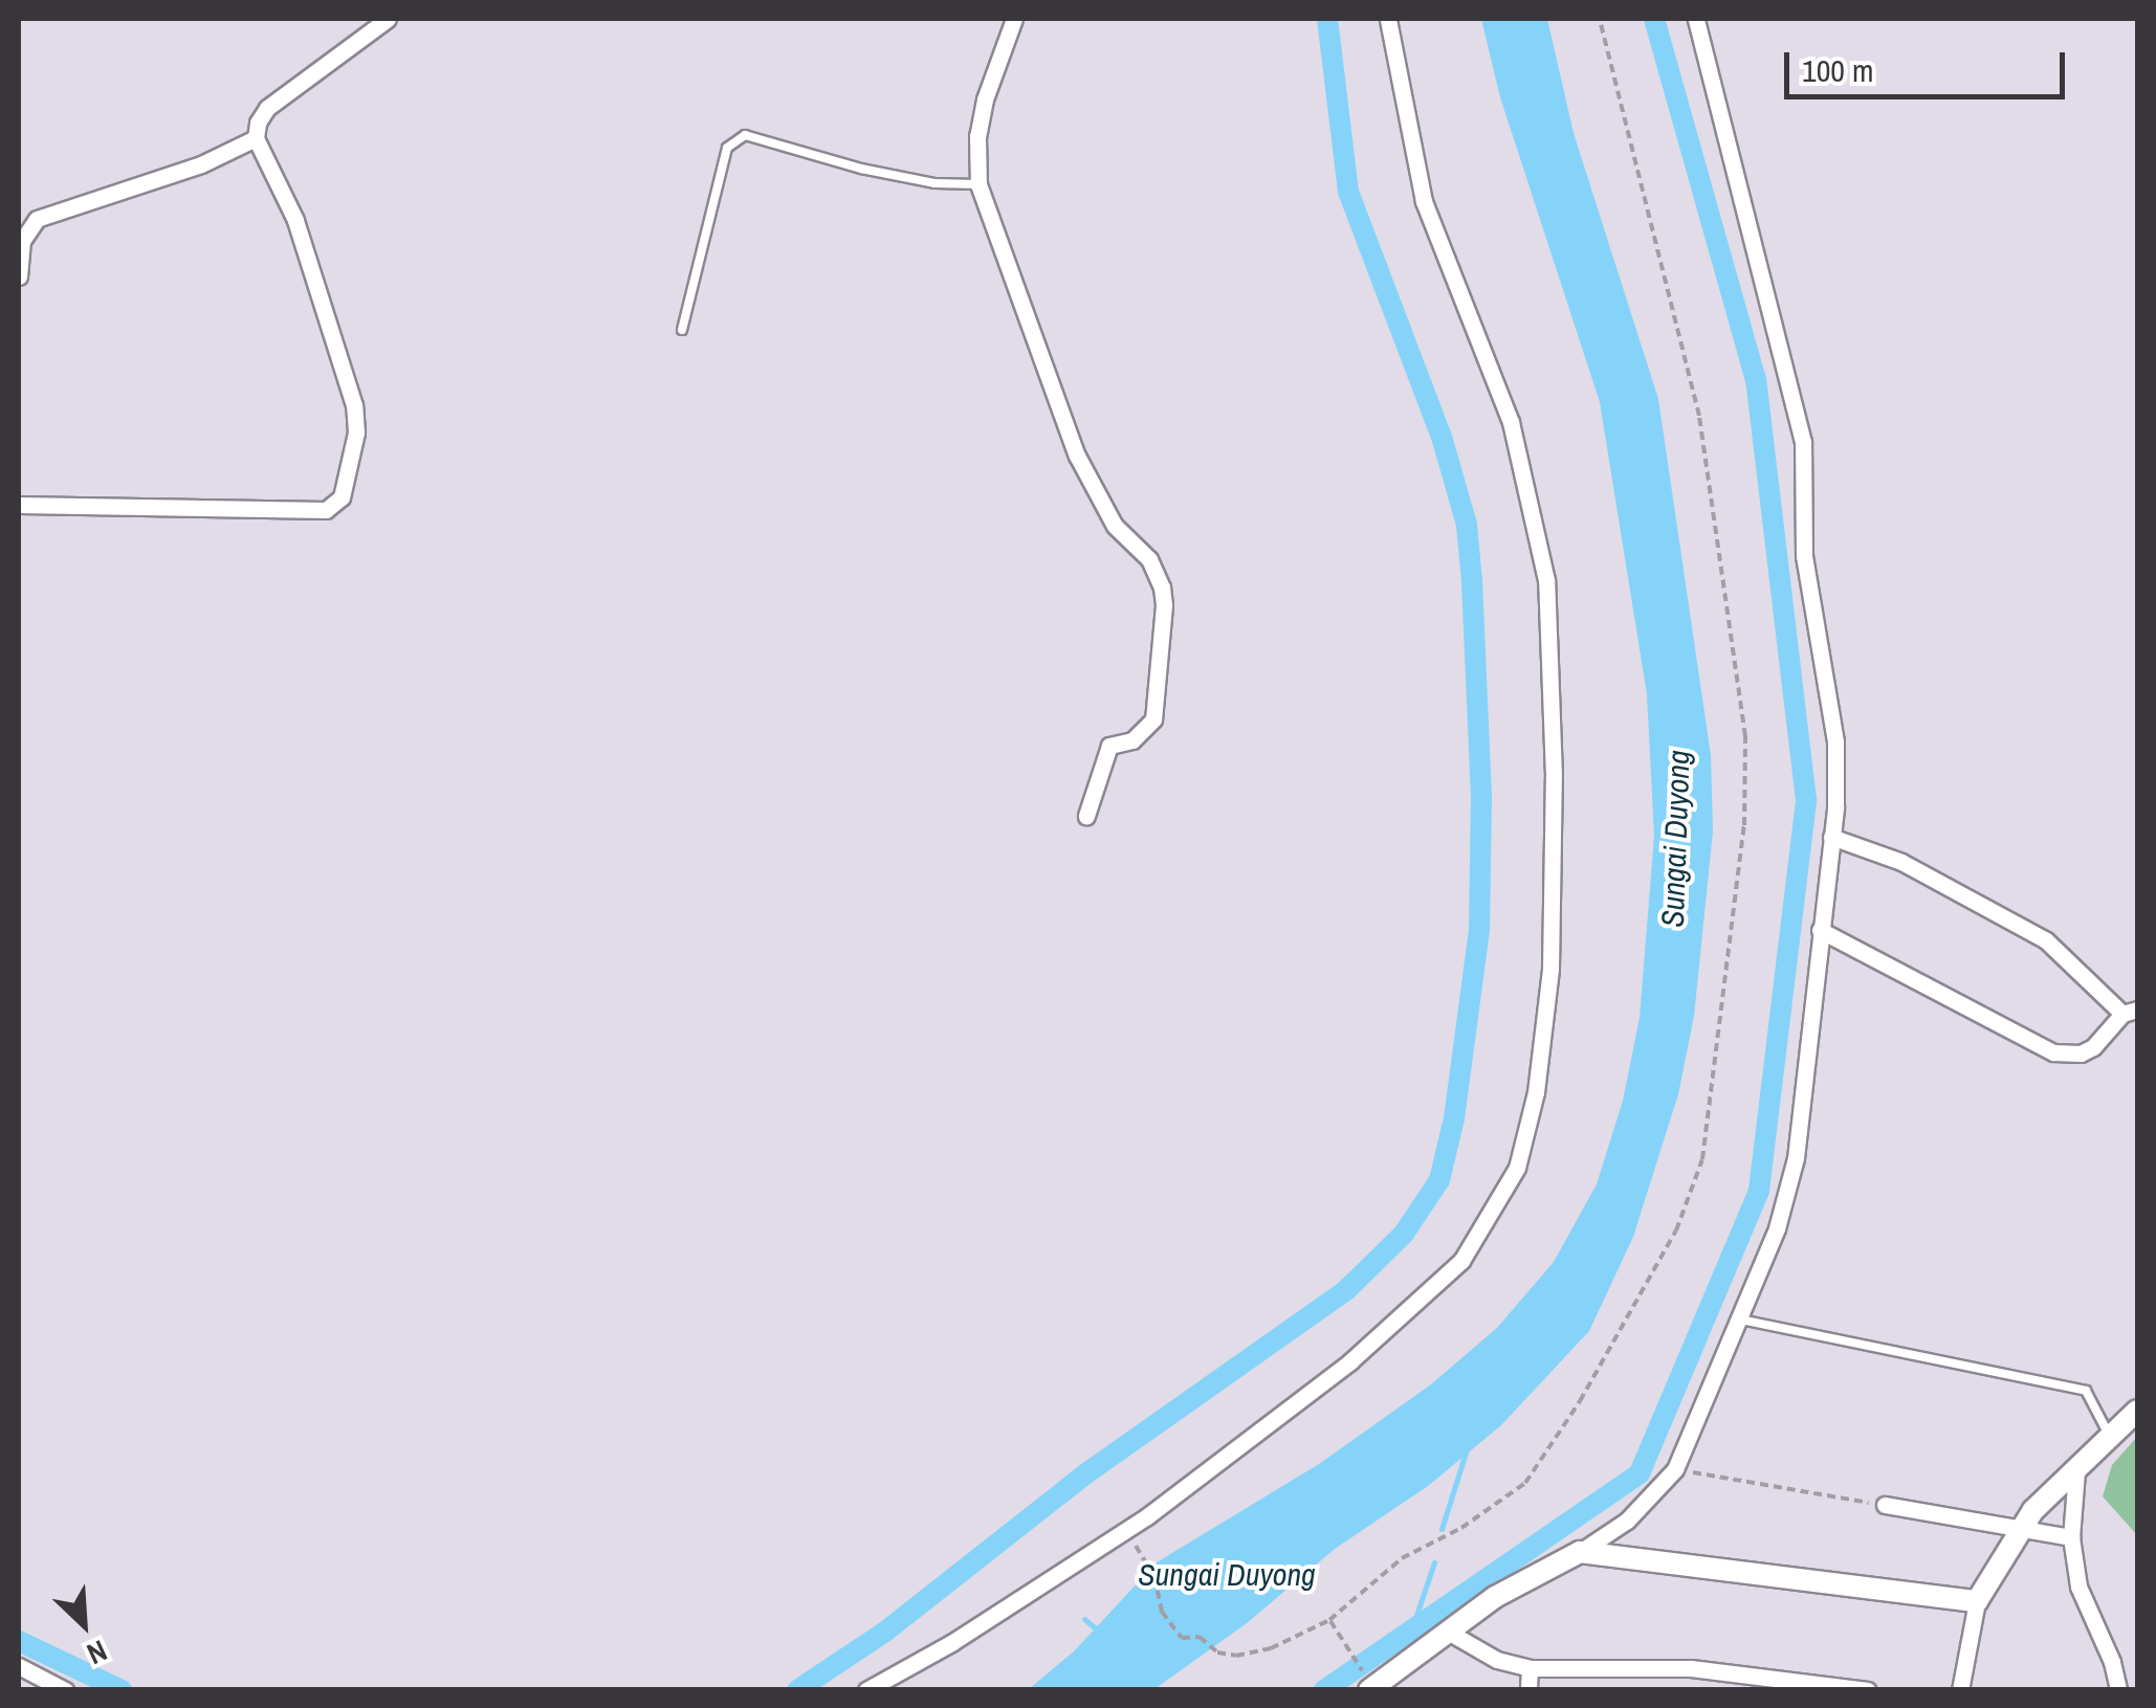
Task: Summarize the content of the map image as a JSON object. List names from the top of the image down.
{
  "water": ["Sungai Duyong"],
  "scale_bar": "100 m",
  "north": "bottom right"
}
